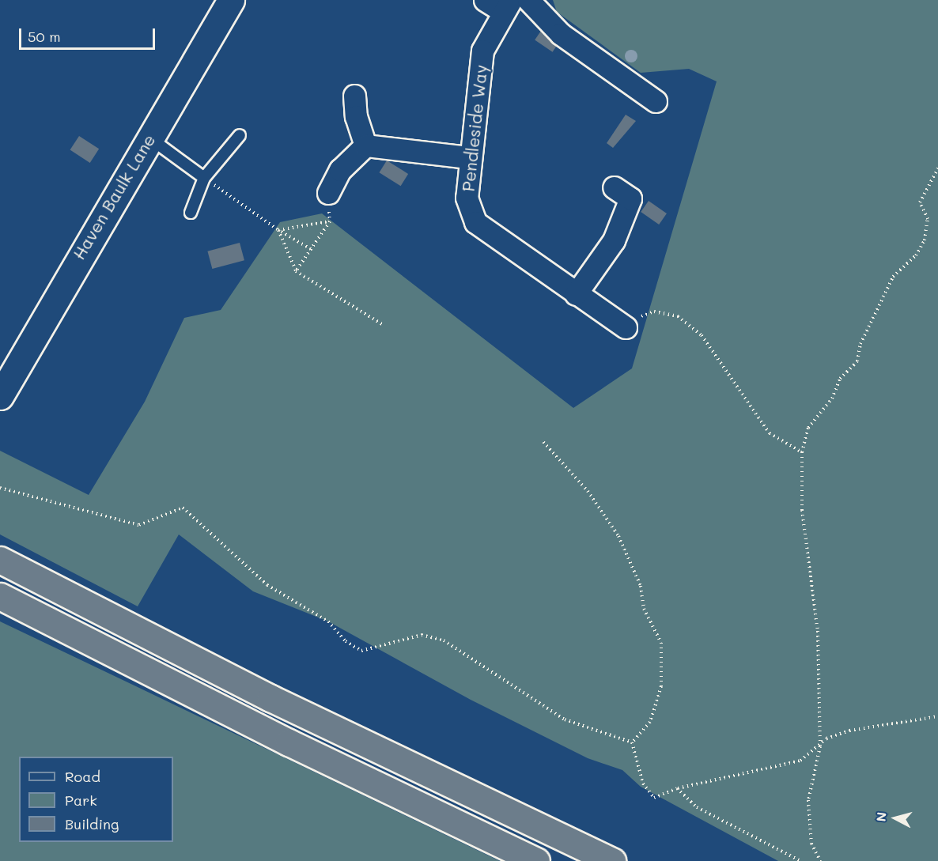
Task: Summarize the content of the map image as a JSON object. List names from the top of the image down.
{
  "streets": {
    "street": ["Pendleside Way", "Haven Baulk Lane"]
  },
  "legend": ["Road", "Park", "Building"],
  "scale_bar": "50 m",
  "north": "left"
}
